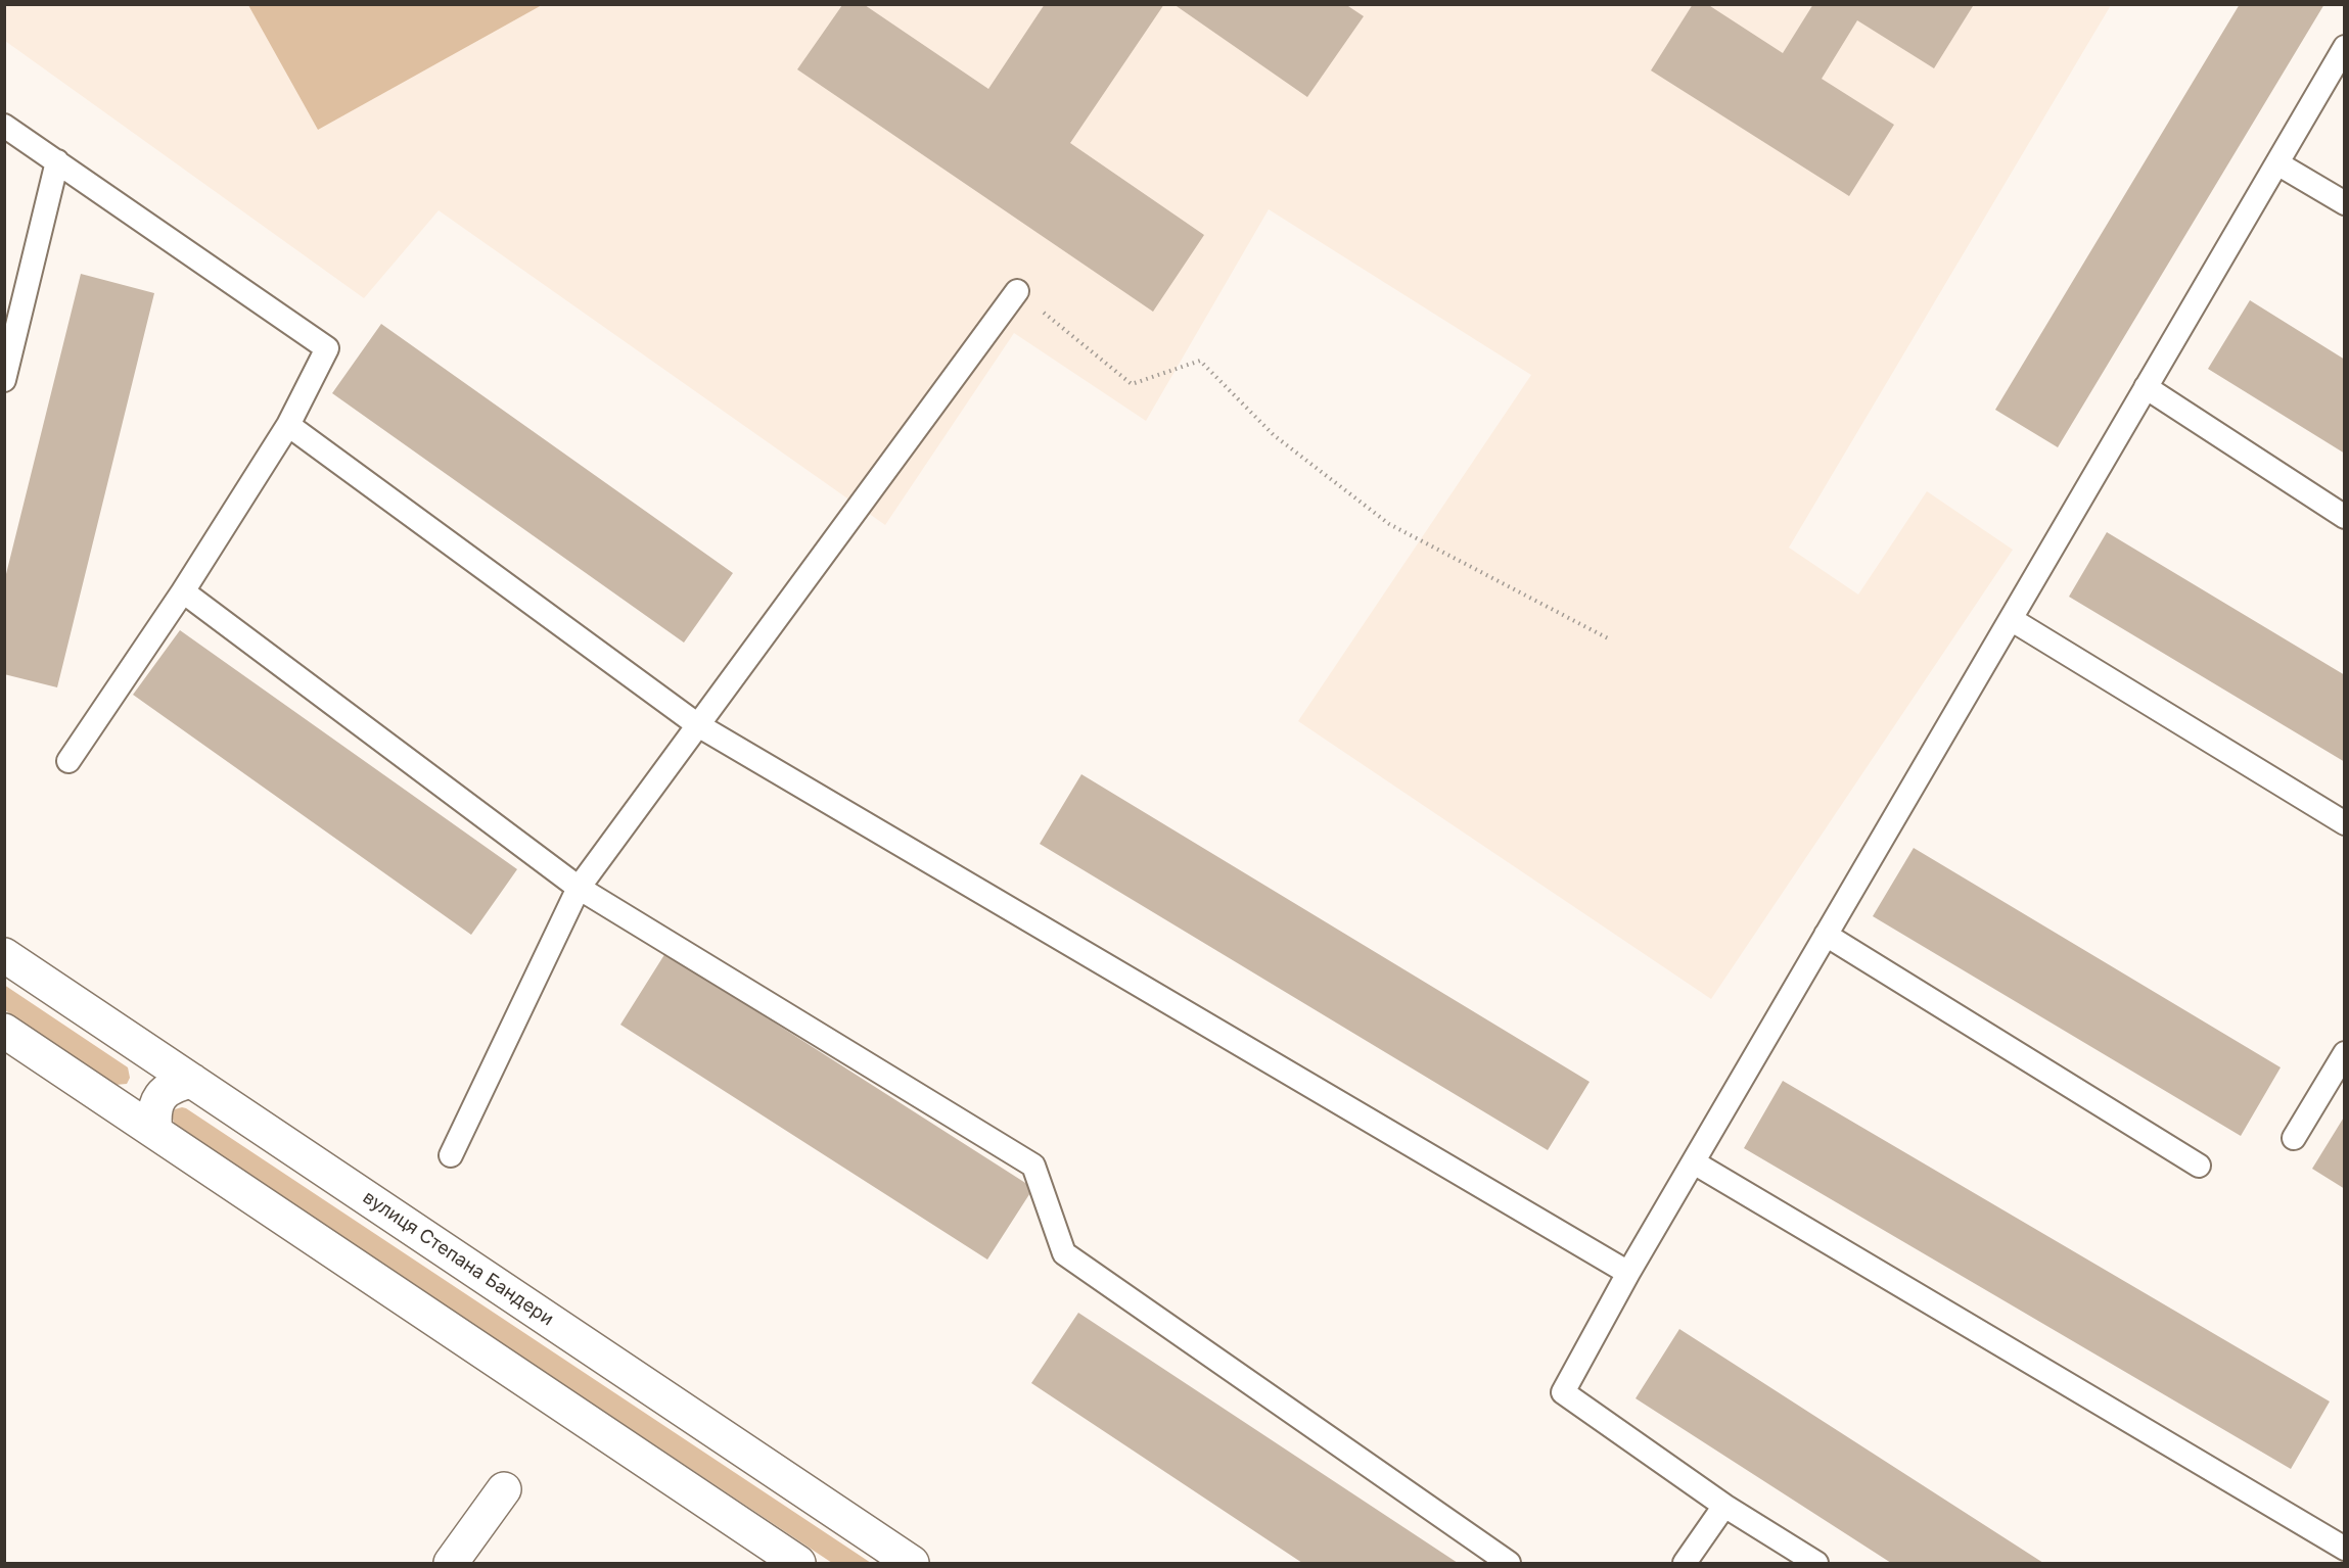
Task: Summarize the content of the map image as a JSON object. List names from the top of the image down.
{
  "streets": {
    "street": ["вулиця Степана Бандери"]
  }
}
